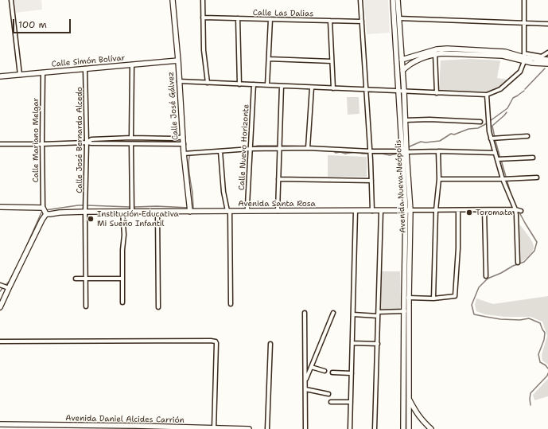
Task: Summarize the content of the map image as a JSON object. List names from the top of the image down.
{
  "streets": {
    "street": [
      "Calle Las Dalias",
      "Calle Simón Bolívar",
      "Calle José Gálvez",
      "Calle Mariano Melgar",
      "Calle José Bernardo Alcedo",
      "Calle Nuevo Horizonte",
      "Avenida Nueva Neópolis",
      "Avenida Santa Rosa",
      "Avenida Daniel Alcides Carrión"
    ]
  },
  "crossings": [
    ["Calle Simón Bolívar", "Calle José Gálvez"],
    ["Calle Simón Bolívar", "Calle Mariano Melgar"],
    ["Calle Simón Bolívar", "Calle José Bernardo Alcedo"],
    ["Calle José Gálvez", "Avenida Santa Rosa"],
    ["Calle José Bernardo Alcedo", "Avenida Santa Rosa"],
    ["Calle Nuevo Horizonte", "Avenida Santa Rosa"],
    ["Avenida Nueva Neópolis", "Avenida Santa Rosa"]
  ],
  "places": ["Toromata", "Institución Educativa Mi Sueño Infantil"],
  "scale_bar": "100 m"
}
